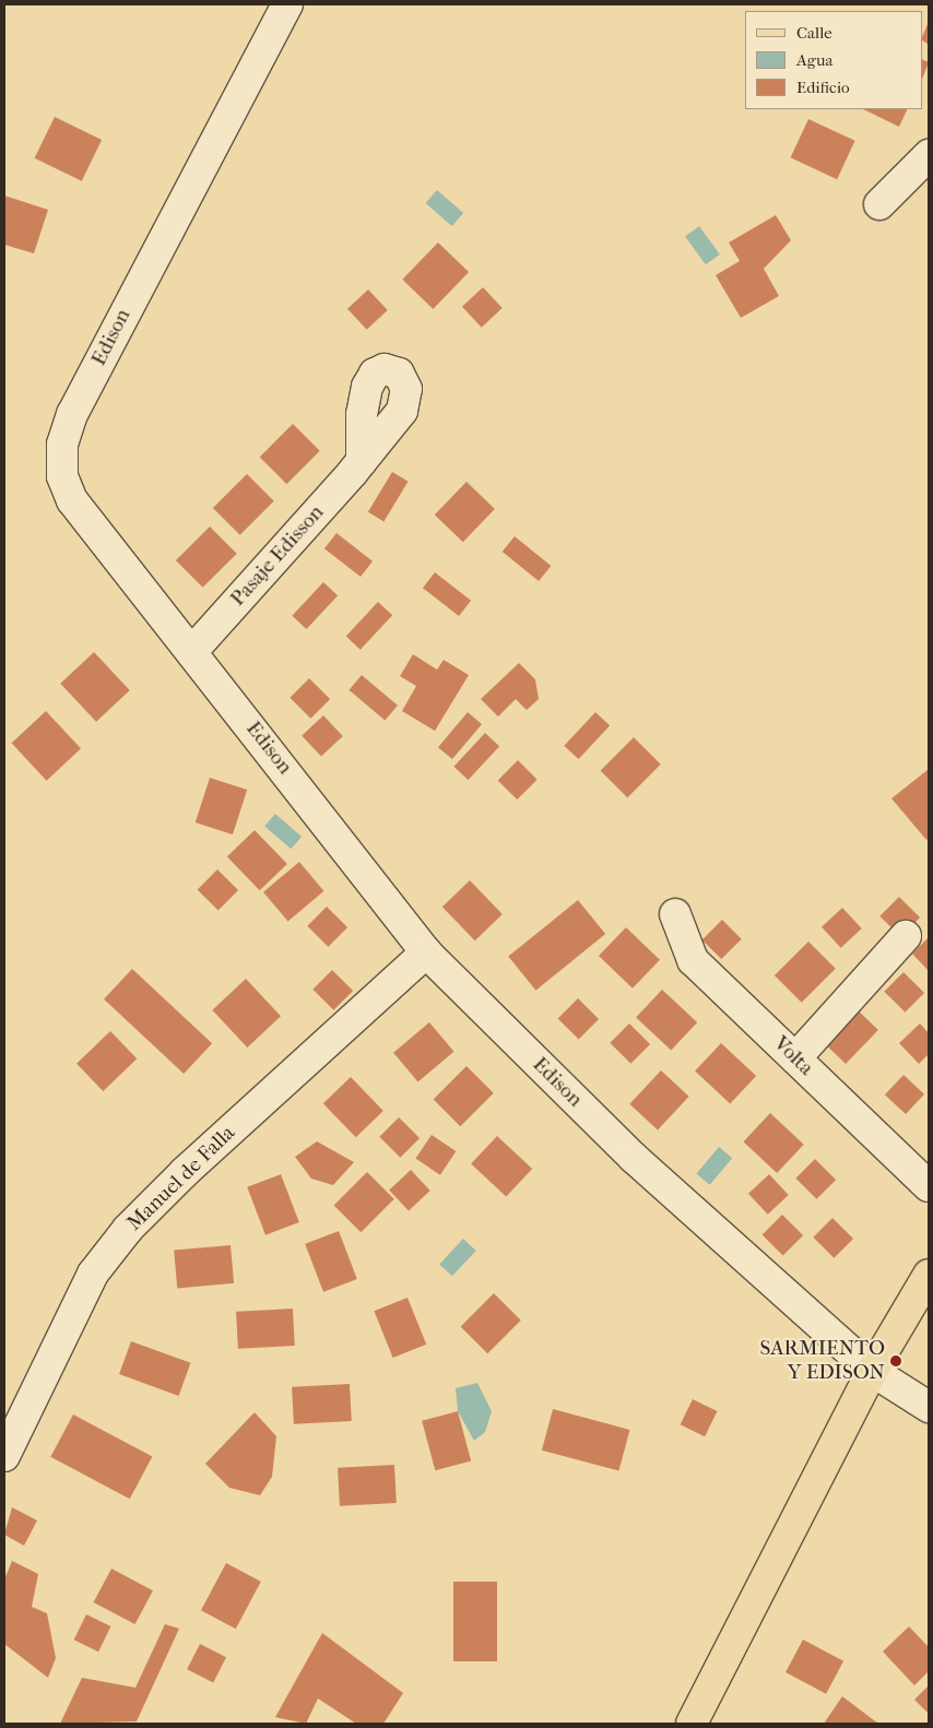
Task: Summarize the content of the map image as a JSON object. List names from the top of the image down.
{
  "streets": {
    "street": [
      "Edison",
      "Pasaje Edisson",
      "Volta",
      "Manuel de Falla"
    ]
  },
  "crossings": [
    ["Edison", "Pasaje Edisson"],
    ["Edison", "Manuel de Falla"]
  ],
  "places": ["SARMIENTO Y EDISON"],
  "legend": ["Calle", "Agua", "Edificio"]
}
